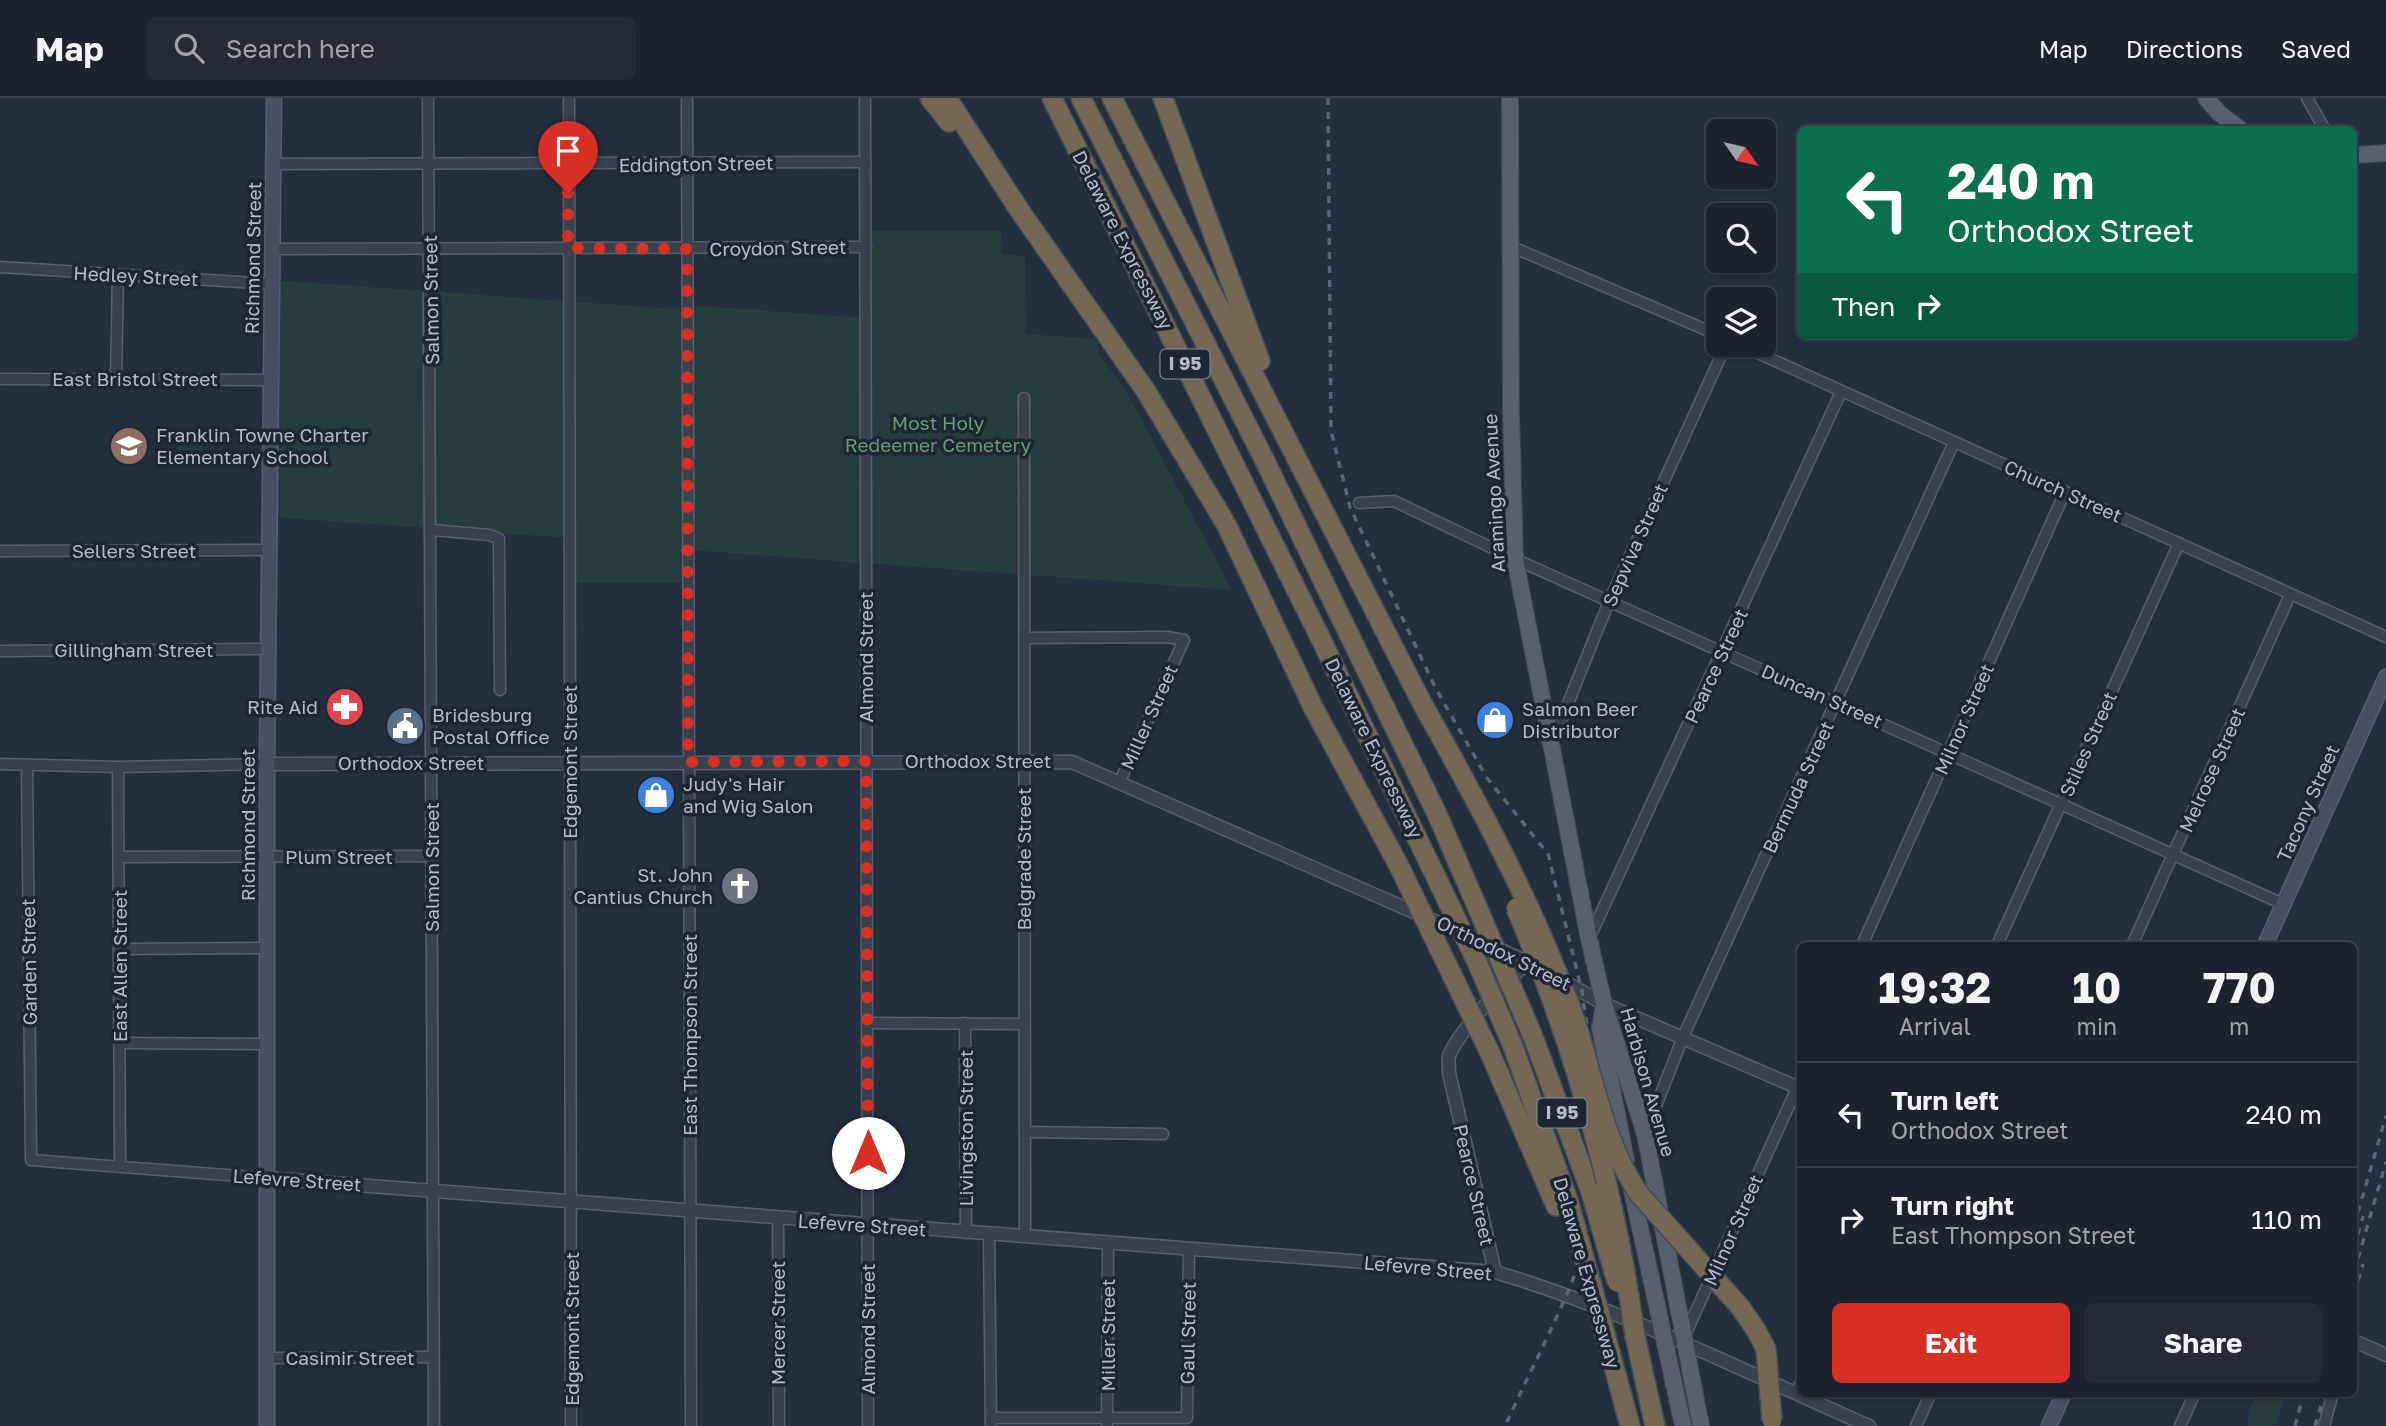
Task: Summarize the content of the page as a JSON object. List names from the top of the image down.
{
  "streets": {
    "highway": ["Delaware Expressway", "I 95"],
    "main road": [
      "Richmond Street",
      "Aramingo Avenue",
      "Tacony Street",
      "Harbison Avenue"
    ],
    "street": [
      "Eddington Street",
      "Croydon Street",
      "Hedley Street",
      "Salmon Street",
      "East Bristol Street",
      "Church Street",
      "Sepviva Street",
      "Sellers Street",
      "Gillingham Street",
      "Almond Street",
      "Pearce Street",
      "Duncan Street",
      "Miller Street",
      "Milnor Street",
      "Stiles Street",
      "Orthodox Street",
      "Edgemont Street",
      "Melrose Street",
      "Bermuda Street",
      "Plum Street",
      "Belgrade Street",
      "Garden Street",
      "East Allen Street",
      "East Thompson Street",
      "Livingston Street",
      "Lefevre Street",
      "Mercer Street",
      "Gaul Street",
      "Casimir Street"
    ]
  },
  "crossings": [
    ["Eddington Street", "Richmond Street"],
    ["Eddington Street", "Salmon Street"],
    ["Eddington Street", "Almond Street"],
    ["Eddington Street", "Edgemont Street"],
    ["Eddington Street", "East Thompson Street"],
    ["Croydon Street", "Richmond Street"],
    ["Croydon Street", "Salmon Street"],
    ["Croydon Street", "Almond Street"],
    ["Croydon Street", "Edgemont Street"],
    ["Croydon Street", "East Thompson Street"],
    ["Richmond Street", "Hedley Street"],
    ["Richmond Street", "East Bristol Street"],
    ["Richmond Street", "Sellers Street"],
    ["Richmond Street", "Gillingham Street"],
    ["Richmond Street", "Orthodox Street"],
    ["Richmond Street", "Plum Street"],
    ["Richmond Street", "Lefevre Street"],
    ["Richmond Street", "Casimir Street"],
    ["Salmon Street", "Orthodox Street"],
    ["Salmon Street", "Plum Street"],
    ["Salmon Street", "Lefevre Street"],
    ["Salmon Street", "Casimir Street"],
    ["Church Street", "Pearce Street"],
    ["Church Street", "Milnor Street"],
    ["Church Street", "Stiles Street"],
    ["Church Street", "Melrose Street"],
    ["Church Street", "Bermuda Street"],
    ["Aramingo Avenue", "Sepviva Street"],
    ["Aramingo Avenue", "Pearce Street"],
    ["Aramingo Avenue", "Duncan Street"],
    ["Aramingo Avenue", "Orthodox Street"],
    ["Aramingo Avenue", "Harbison Avenue"],
    ["Sepviva Street", "Duncan Street"],
    ["Almond Street", "Orthodox Street"],
    ["Almond Street", "Lefevre Street"],
    ["Pearce Street", "Duncan Street"],
    ["Pearce Street", "Orthodox Street"],
    ["Pearce Street", "Lefevre Street"],
    ["Duncan Street", "Milnor Street"],
    ["Duncan Street", "Stiles Street"],
    ["Duncan Street", "Melrose Street"],
    ["Duncan Street", "Bermuda Street"],
    ["Duncan Street", "Tacony Street"],
    ["Miller Street", "Orthodox Street"],
    ["Miller Street", "Belgrade Street"],
    ["Miller Street", "Lefevre Street"],
    ["Miller Street", "Gaul Street"],
    ["Milnor Street", "Harbison Avenue"],
    ["Milnor Street", "Lefevre Street"],
    ["Orthodox Street", "Edgemont Street"],
    ["Orthodox Street", "Bermuda Street"],
    ["Orthodox Street", "Belgrade Street"],
    ["Orthodox Street", "Garden Street"],
    ["Orthodox Street", "East Allen Street"],
    ["Orthodox Street", "East Thompson Street"],
    ["Orthodox Street", "Harbison Avenue"],
    ["Edgemont Street", "Lefevre Street"],
    ["Bermuda Street", "Harbison Avenue"],
    ["Plum Street", "East Allen Street"],
    ["Belgrade Street", "Lefevre Street"],
    ["Garden Street", "Lefevre Street"],
    ["East Allen Street", "Lefevre Street"],
    ["East Thompson Street", "Lefevre Street"],
    ["Harbison Avenue", "Lefevre Street"],
    ["Livingston Street", "Lefevre Street"],
    ["Lefevre Street", "Mercer Street"],
    ["Lefevre Street", "Gaul Street"]
  ],
  "parks": ["Most Holy Redeemer Cemetery"],
  "places": {
    "school or university": ["Franklin Towne Charter Elementary School"],
    "pharmacy": ["Rite Aid"],
    "shop": ["Salmon Beer Distributor", "Judy's Hair and Wig Salon"],
    "public building": ["Bridesburg Postal Office"],
    "church": ["St. John Cantius Church"]
  },
  "north": "bottom right",
  "page": {
    "header": "Map",
    "search": "Search here",
    "nav": ["Map", "Directions", "Saved"],
    "turn": ["240 m", "Orthodox Street"],
    "then": "Then",
    "eta": [
      "19:32",
      "Arrival",
      "10",
      "min",
      "770",
      "m"
    ],
    "list": [
      {
        "name": "Turn left",
        "note": "Orthodox Street",
        "value": "240 m"
      },
      {
        "name": "Turn right",
        "note": "East Thompson Street",
        "value": "110 m"
      }
    ],
    "buttons": ["Exit", "Share"]
  }
}
